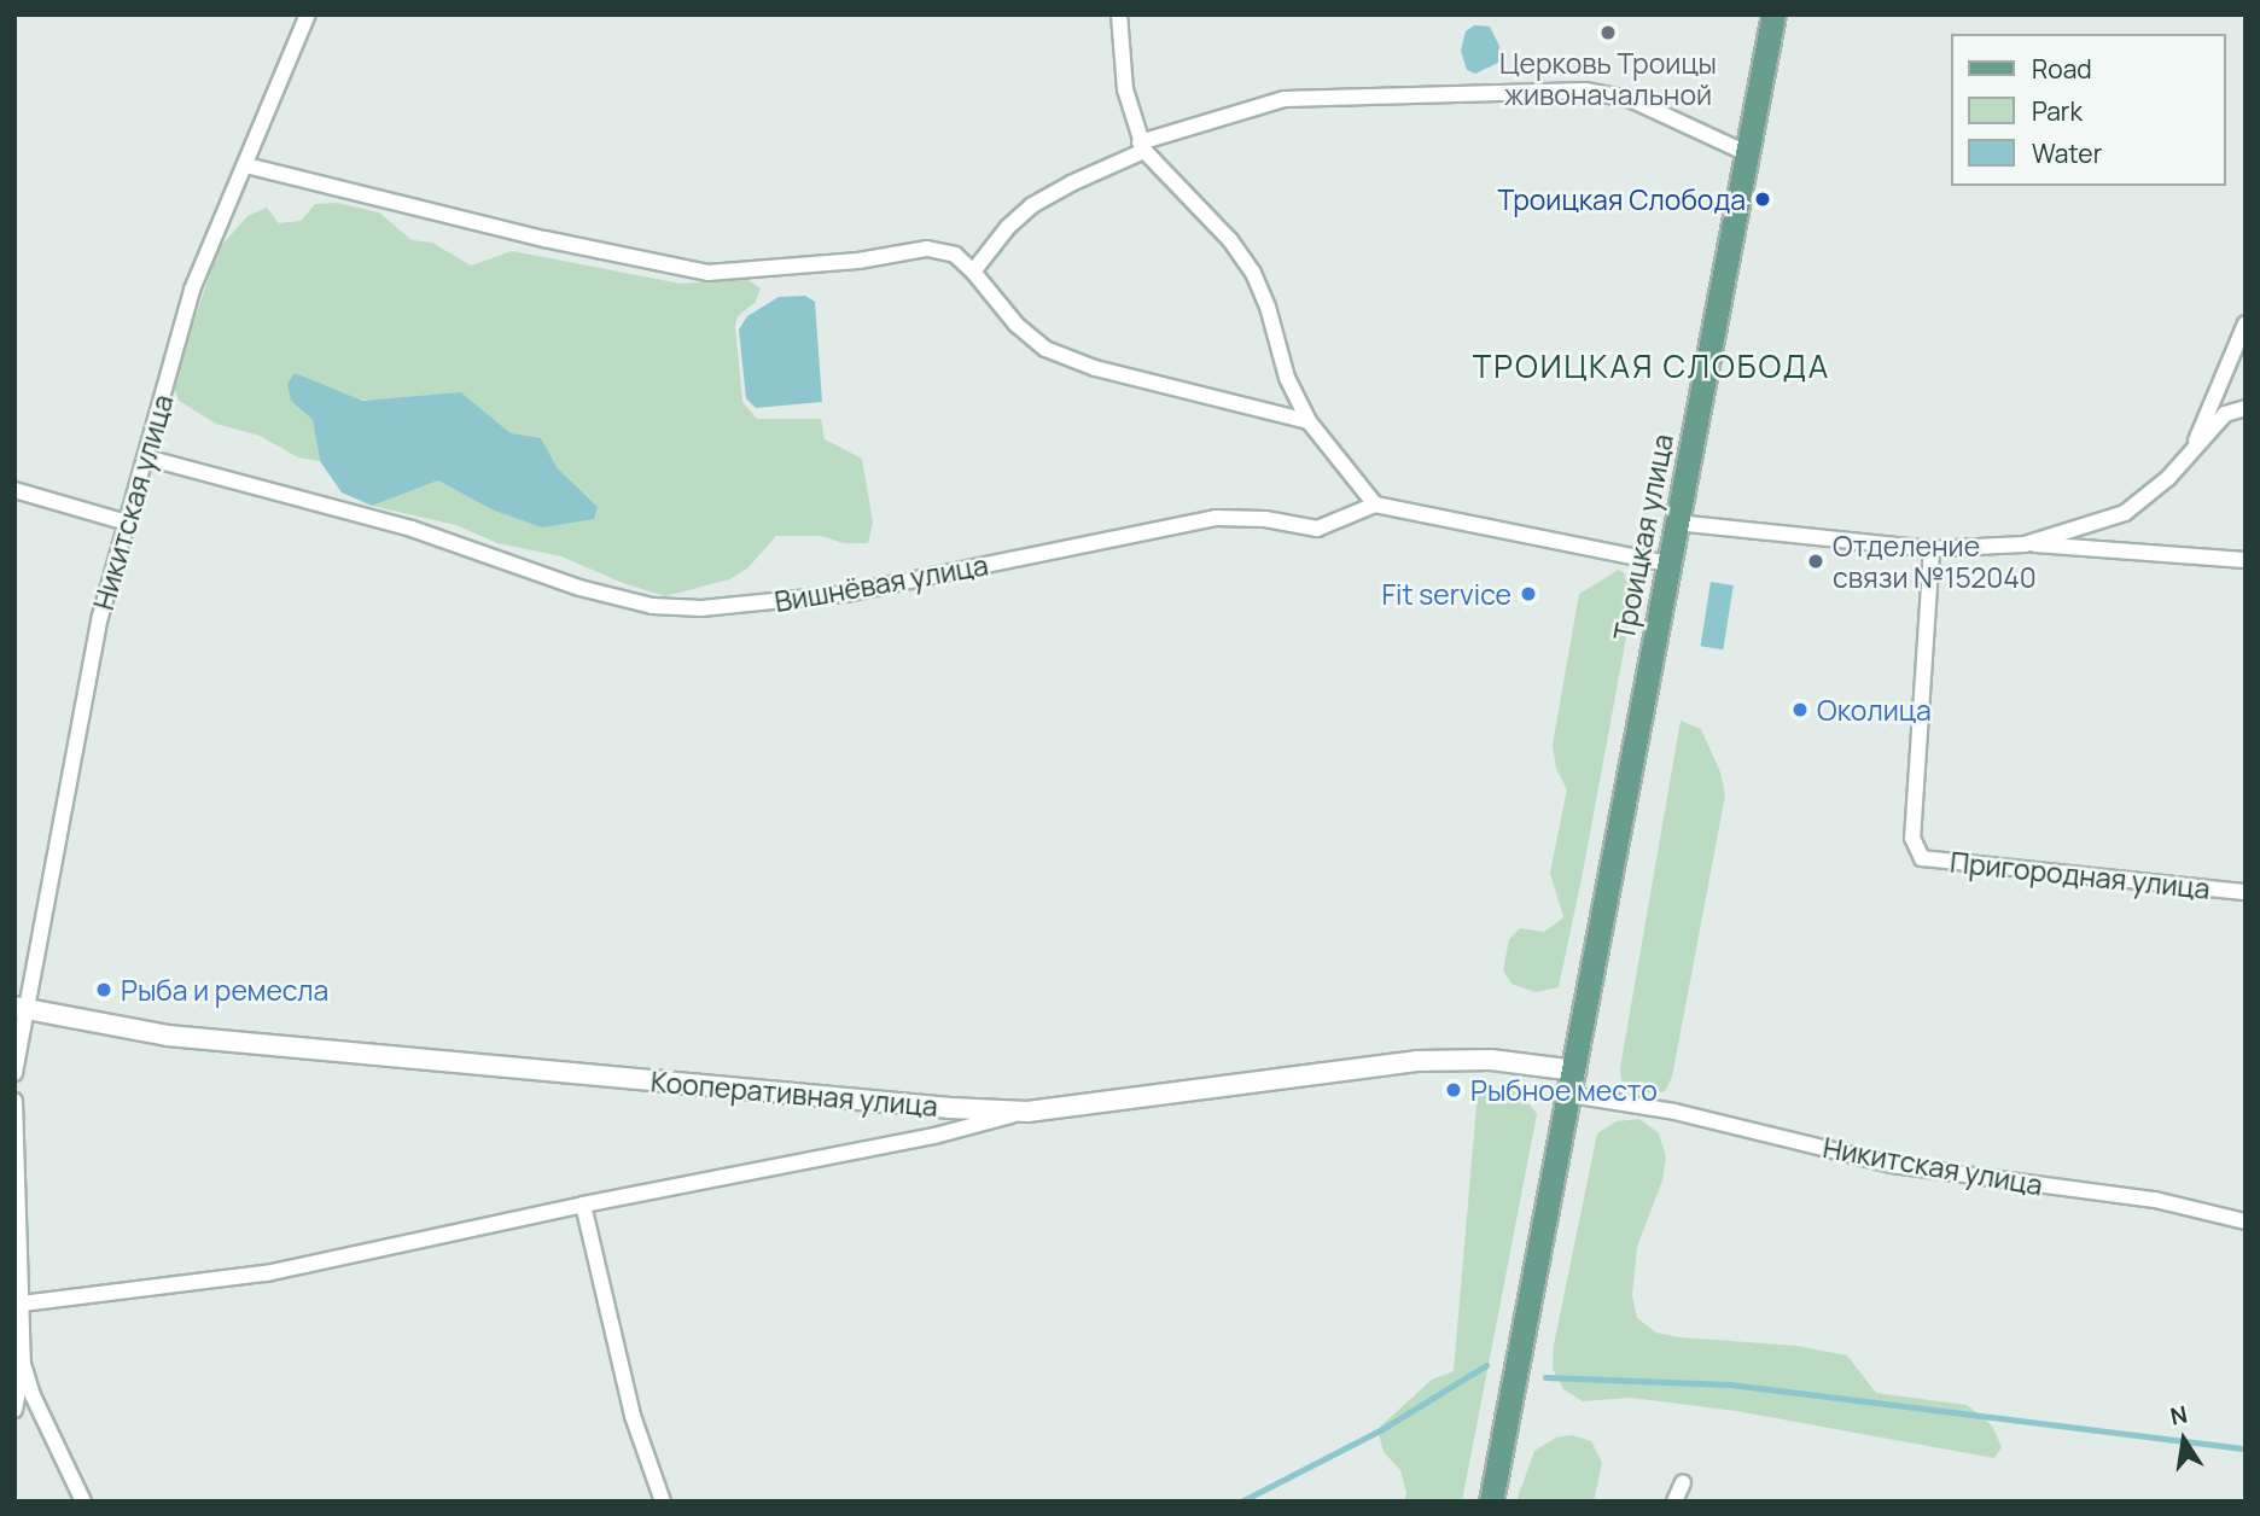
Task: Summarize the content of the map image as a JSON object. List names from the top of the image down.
{
  "streets": {
    "main road": ["Троицкая улица"],
    "street": [
      "Никитская улица",
      "Вишнёвая улица",
      "Пригородная улица",
      "Кооперативная улица"
    ]
  },
  "crossings": [
    ["Никитская улица", "Троицкая улица"],
    ["Никитская улица", "Вишнёвая улица"],
    ["Никитская улица", "Кооперативная улица"],
    ["Троицкая улица", "Кооперативная улица"]
  ],
  "districts": ["ТРОИЦКАЯ СЛОБОДА"],
  "places": [
    "Церковь Троицы живоначальной",
    "Троицкая Слобода",
    "Отделение связи №152040",
    "Fit service",
    "Околица",
    "Рыба и ремесла",
    "Рыбное место"
  ],
  "legend": ["Road", "Park", "Water"],
  "north": "top"
}
